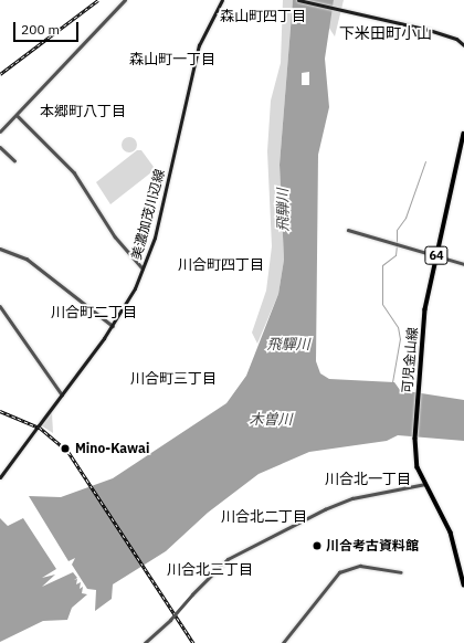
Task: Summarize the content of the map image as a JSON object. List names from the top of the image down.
{
  "streets": {
    "main road": ["美濃加茂川辺線", "64", "可児金山線"]
  },
  "districts": [
    "森山町四丁目",
    "下米田町小山",
    "森山町一丁目",
    "本郷町八丁目",
    "川合町四丁目",
    "川合町二丁目",
    "川合町三丁目",
    "川合北一丁目",
    "川合北二丁目",
    "川合北三丁目"
  ],
  "water": ["飛騨川", "飛驒川", "木曽川"],
  "places": ["Mino-Kawai", "川合考古資料館"],
  "scale_bar": "200 m"
}
